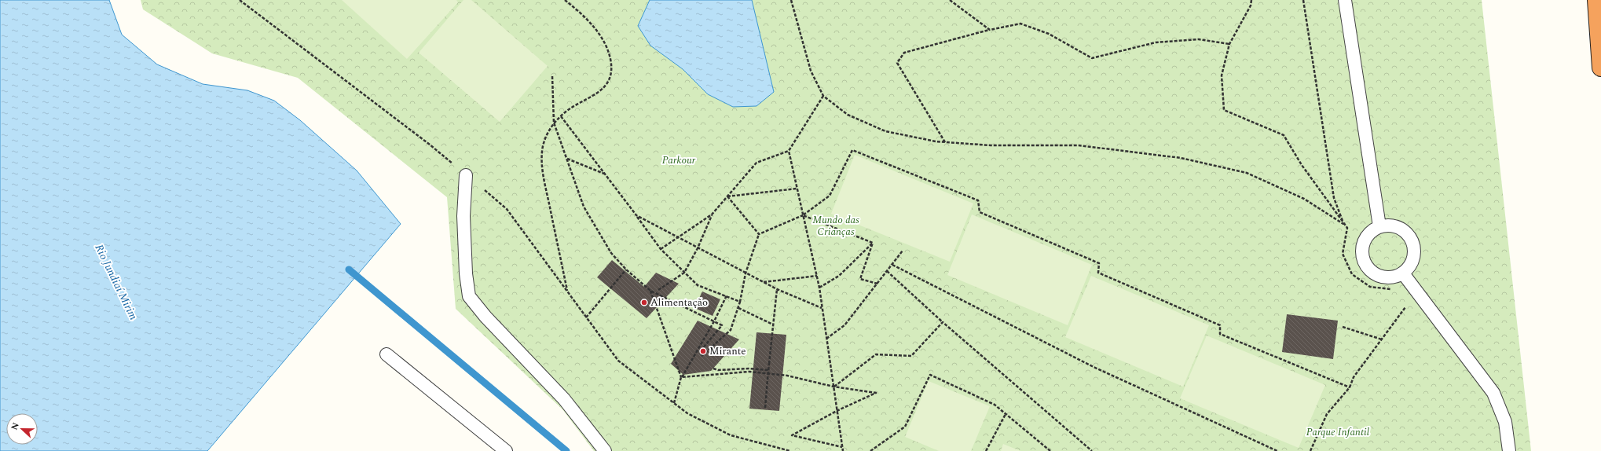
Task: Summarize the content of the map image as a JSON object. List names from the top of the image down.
{
  "water": ["Rio Jundiaí Mirim"],
  "parks": ["Parkour", "Mundo das Crianças", "Parque Infantil"],
  "places": ["Alimentação", "Mirante"],
  "north": "left"
}
